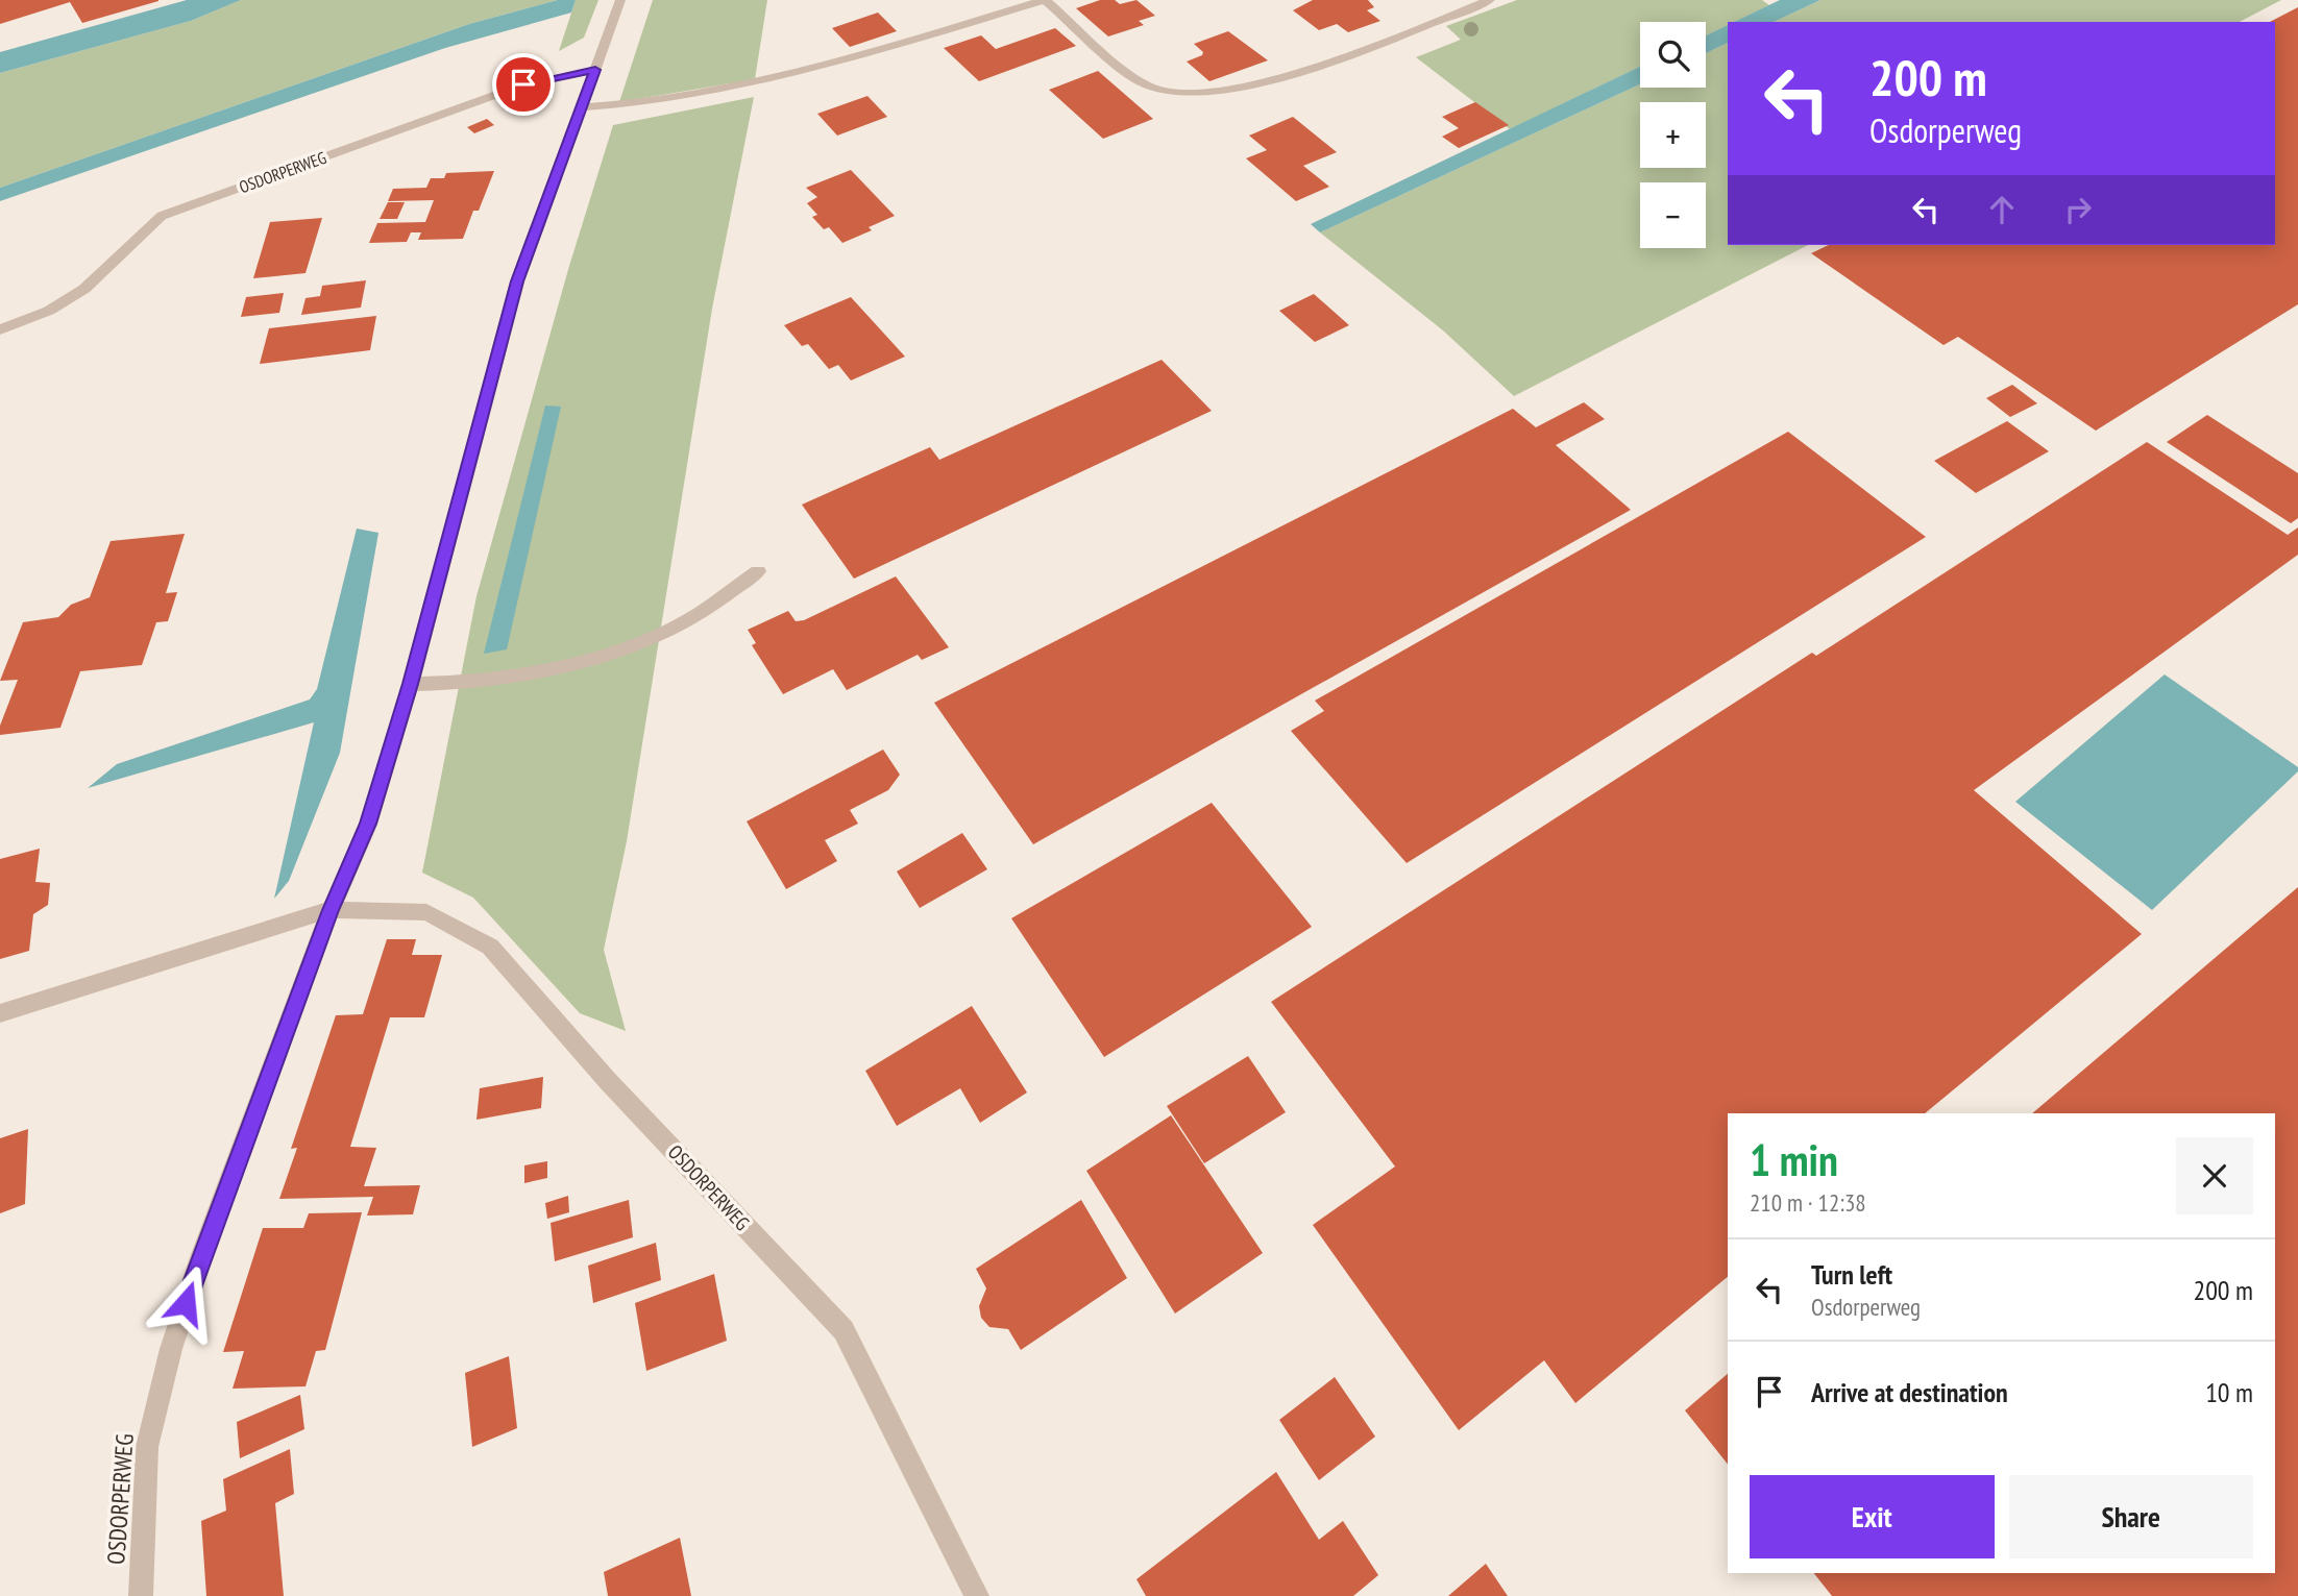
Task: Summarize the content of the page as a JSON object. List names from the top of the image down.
{
  "streets": {
    "street": ["OSDORPERWEG"]
  },
  "page": {
    "map_buttons": ["+", "−"],
    "turn": ["200 m", "Osdorperweg"],
    "heading": ["1 min", "210 m · 12:38"],
    "list": [
      {
        "name": "Turn left",
        "note": "Osdorperweg",
        "value": "200 m"
      },
      {
        "name": "Arrive at destination",
        "value": "10 m"
      }
    ],
    "buttons": ["Exit", "Share"]
  }
}
